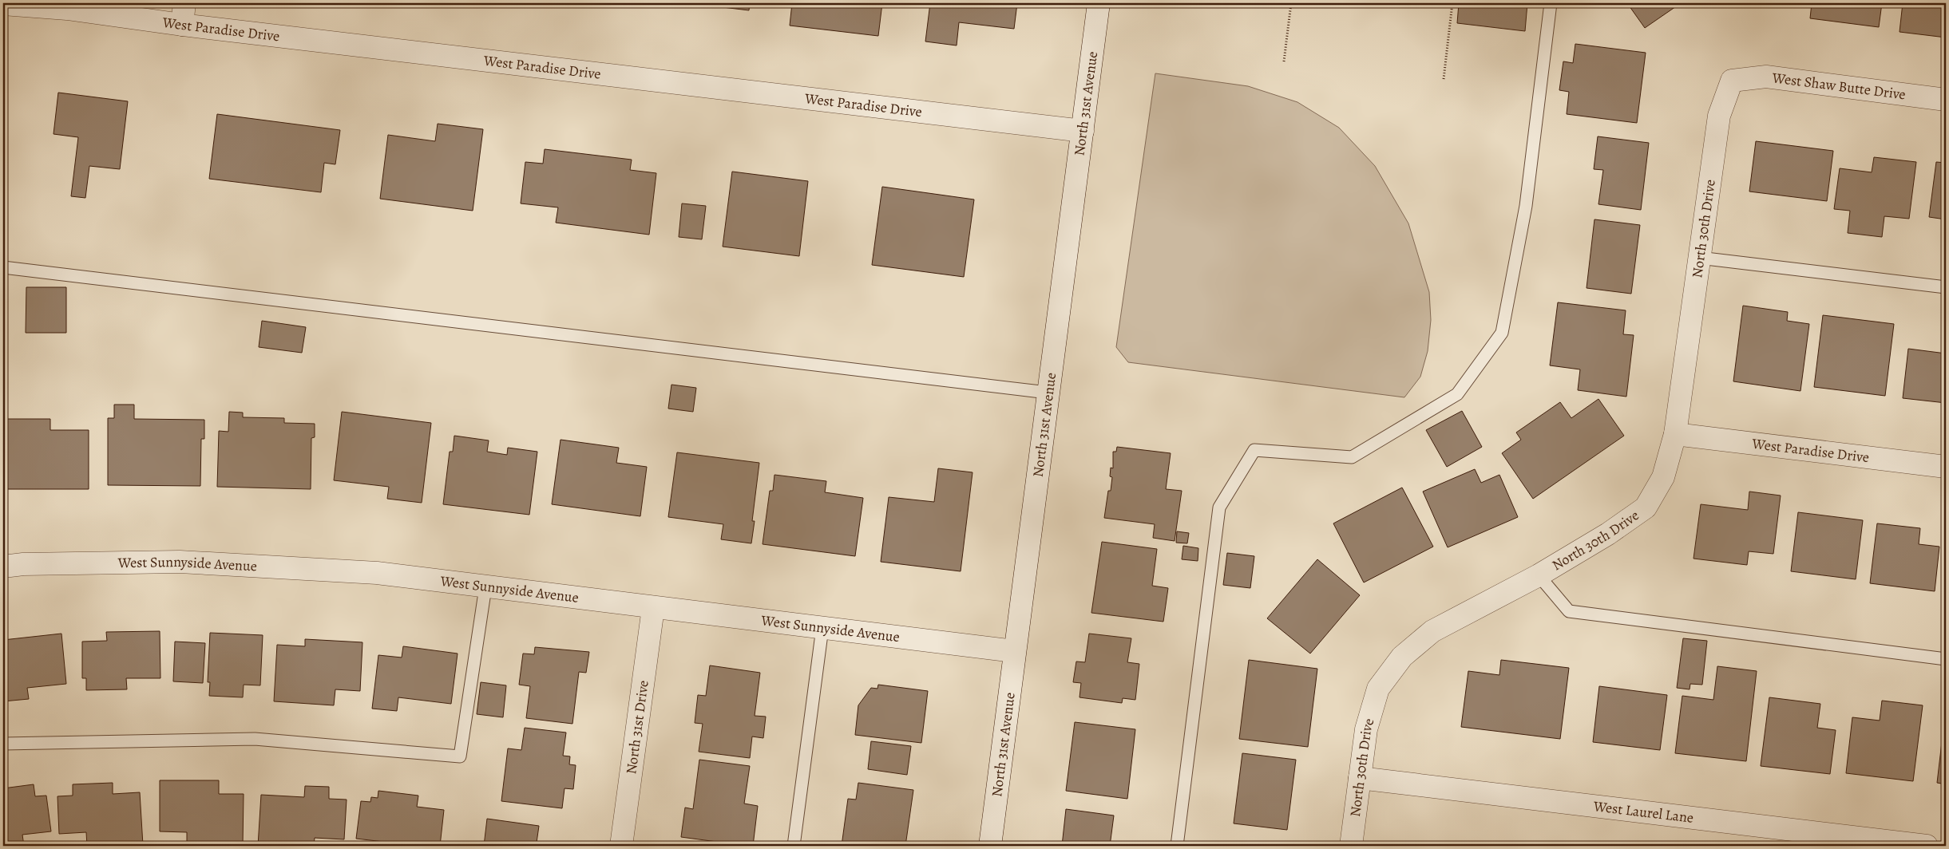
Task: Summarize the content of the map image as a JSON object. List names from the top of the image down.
{
  "streets": {
    "street": [
      "West Paradise Drive",
      "West Shaw Butte Drive",
      "North 31st Avenue",
      "North 30th Drive",
      "West Sunnyside Avenue",
      "North 31st Drive",
      "West Laurel Lane"
    ]
  },
  "crossings": [
    ["West Paradise Drive", "North 31st Avenue"],
    ["West Paradise Drive", "North 30th Drive"],
    ["West Shaw Butte Drive", "North 30th Drive"],
    ["North 31st Avenue", "West Sunnyside Avenue"],
    ["North 30th Drive", "West Laurel Lane"],
    ["West Sunnyside Avenue", "North 31st Drive"]
  ]
}
